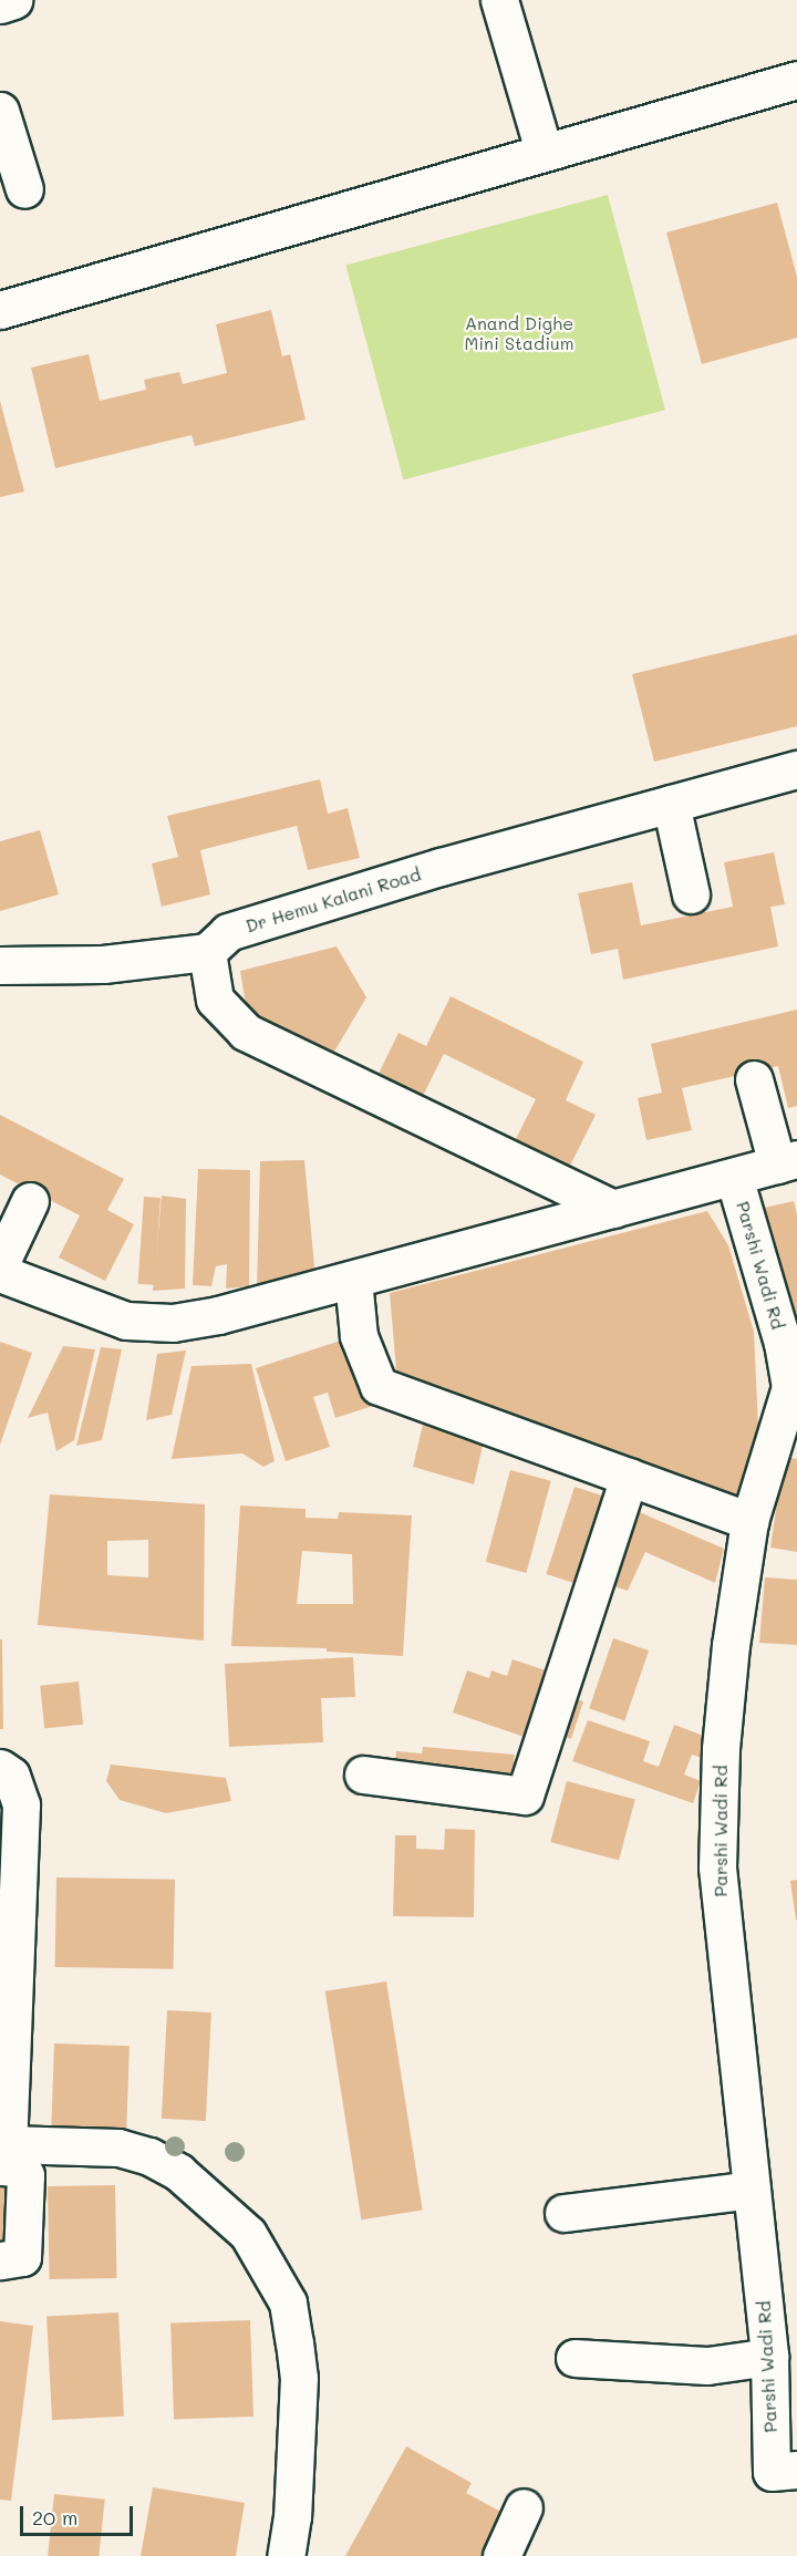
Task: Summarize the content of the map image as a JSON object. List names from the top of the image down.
{
  "streets": {
    "street": ["Dr Hemu Kalani Road", "Parshi Wadi Rd"]
  },
  "parks": ["Anand Dighe Mini Stadium"],
  "scale_bar": "20 m"
}
